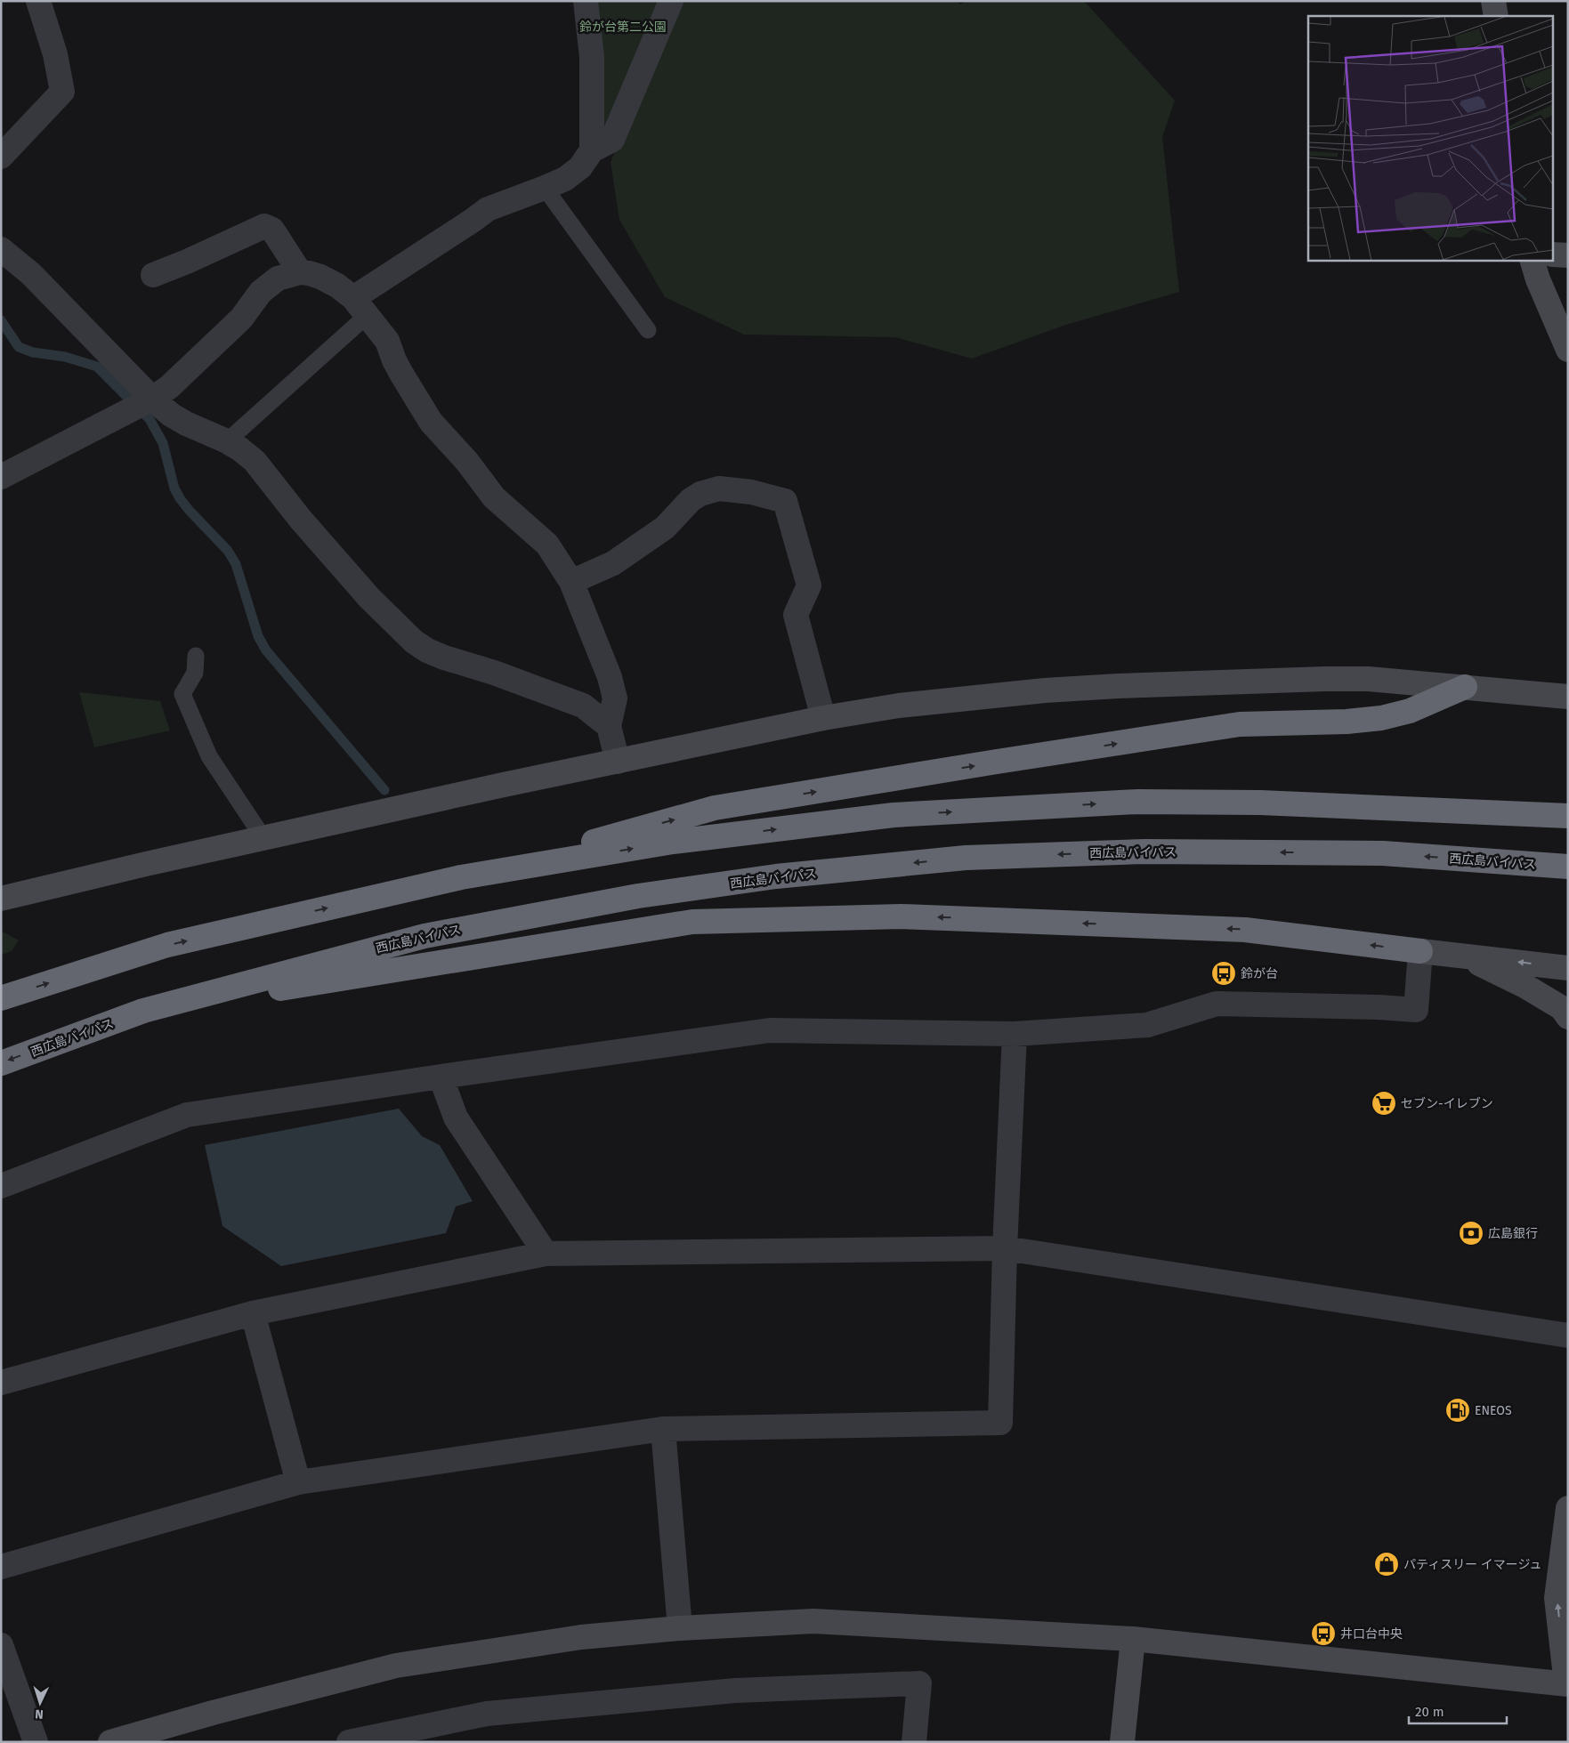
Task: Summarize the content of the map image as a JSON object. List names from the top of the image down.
{
  "streets": {
    "highway": ["西広島バイパス"]
  },
  "parks": ["鈴が台第二公園"],
  "places": {
    "bus stop": ["鈴が台", "井口台中央"],
    "supermarket": ["セブン-イレブン"],
    "bank": ["広島銀行"],
    "fuel station": ["ENEOS"],
    "shop": ["パティスリー イマージュ"]
  },
  "scale_bar": "20 m",
  "north": "bottom"
}
